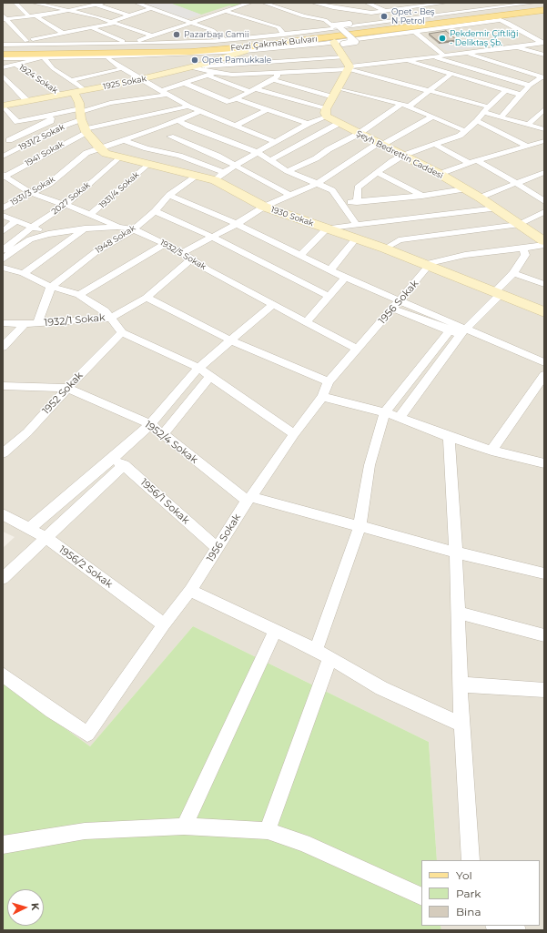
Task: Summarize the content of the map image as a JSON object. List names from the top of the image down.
{
  "streets": {
    "main road": ["Fevzi Çakmak Bulvarı"],
    "street": [
      "1924 Sokak",
      "1925 Sokak",
      "1931/2 Sokak",
      "1941 Sokak",
      "Şeyh Bedrettin Caddesi",
      "1931/4 Sokak",
      "1931/3 Sokak",
      "2027 Sokak",
      "1930 Sokak",
      "1948 Sokak",
      "1932/5 Sokak",
      "1956 Sokak",
      "1932/1 Sokak",
      "1952 Sokak",
      "1952/4 Sokak",
      "1956/1 Sokak",
      "1956/2 Sokak"
    ]
  },
  "crossings": [
    ["1924 Sokak", "1925 Sokak"],
    ["1931/2 Sokak", "1941 Sokak"],
    ["1941 Sokak", "1932/5 Sokak"],
    ["1931/4 Sokak", "1930 Sokak"],
    ["1931/4 Sokak", "1932/5 Sokak"],
    ["1931/3 Sokak", "1930 Sokak"],
    ["1931/3 Sokak", "1932/5 Sokak"],
    ["2027 Sokak", "1930 Sokak"],
    ["2027 Sokak", "1932/5 Sokak"],
    ["1930 Sokak", "1948 Sokak"],
    ["1930 Sokak", "1956 Sokak"],
    ["1948 Sokak", "1932/5 Sokak"],
    ["1932/5 Sokak", "1956 Sokak"],
    ["1932/5 Sokak", "1932/1 Sokak"],
    ["1956 Sokak", "1952/4 Sokak"],
    ["1956 Sokak", "1956/1 Sokak"],
    ["1956 Sokak", "1956/2 Sokak"],
    ["1952 Sokak", "1952/4 Sokak"]
  ],
  "places": [
    "Opet - Beş N Petrol",
    "Pazarbaşı Camii",
    "Pekdemir Çiftliği - Deliktaş Şb.",
    "Opet Pamukkale"
  ],
  "legend": ["Yol", "Park", "Bina"],
  "north": "right"
}
